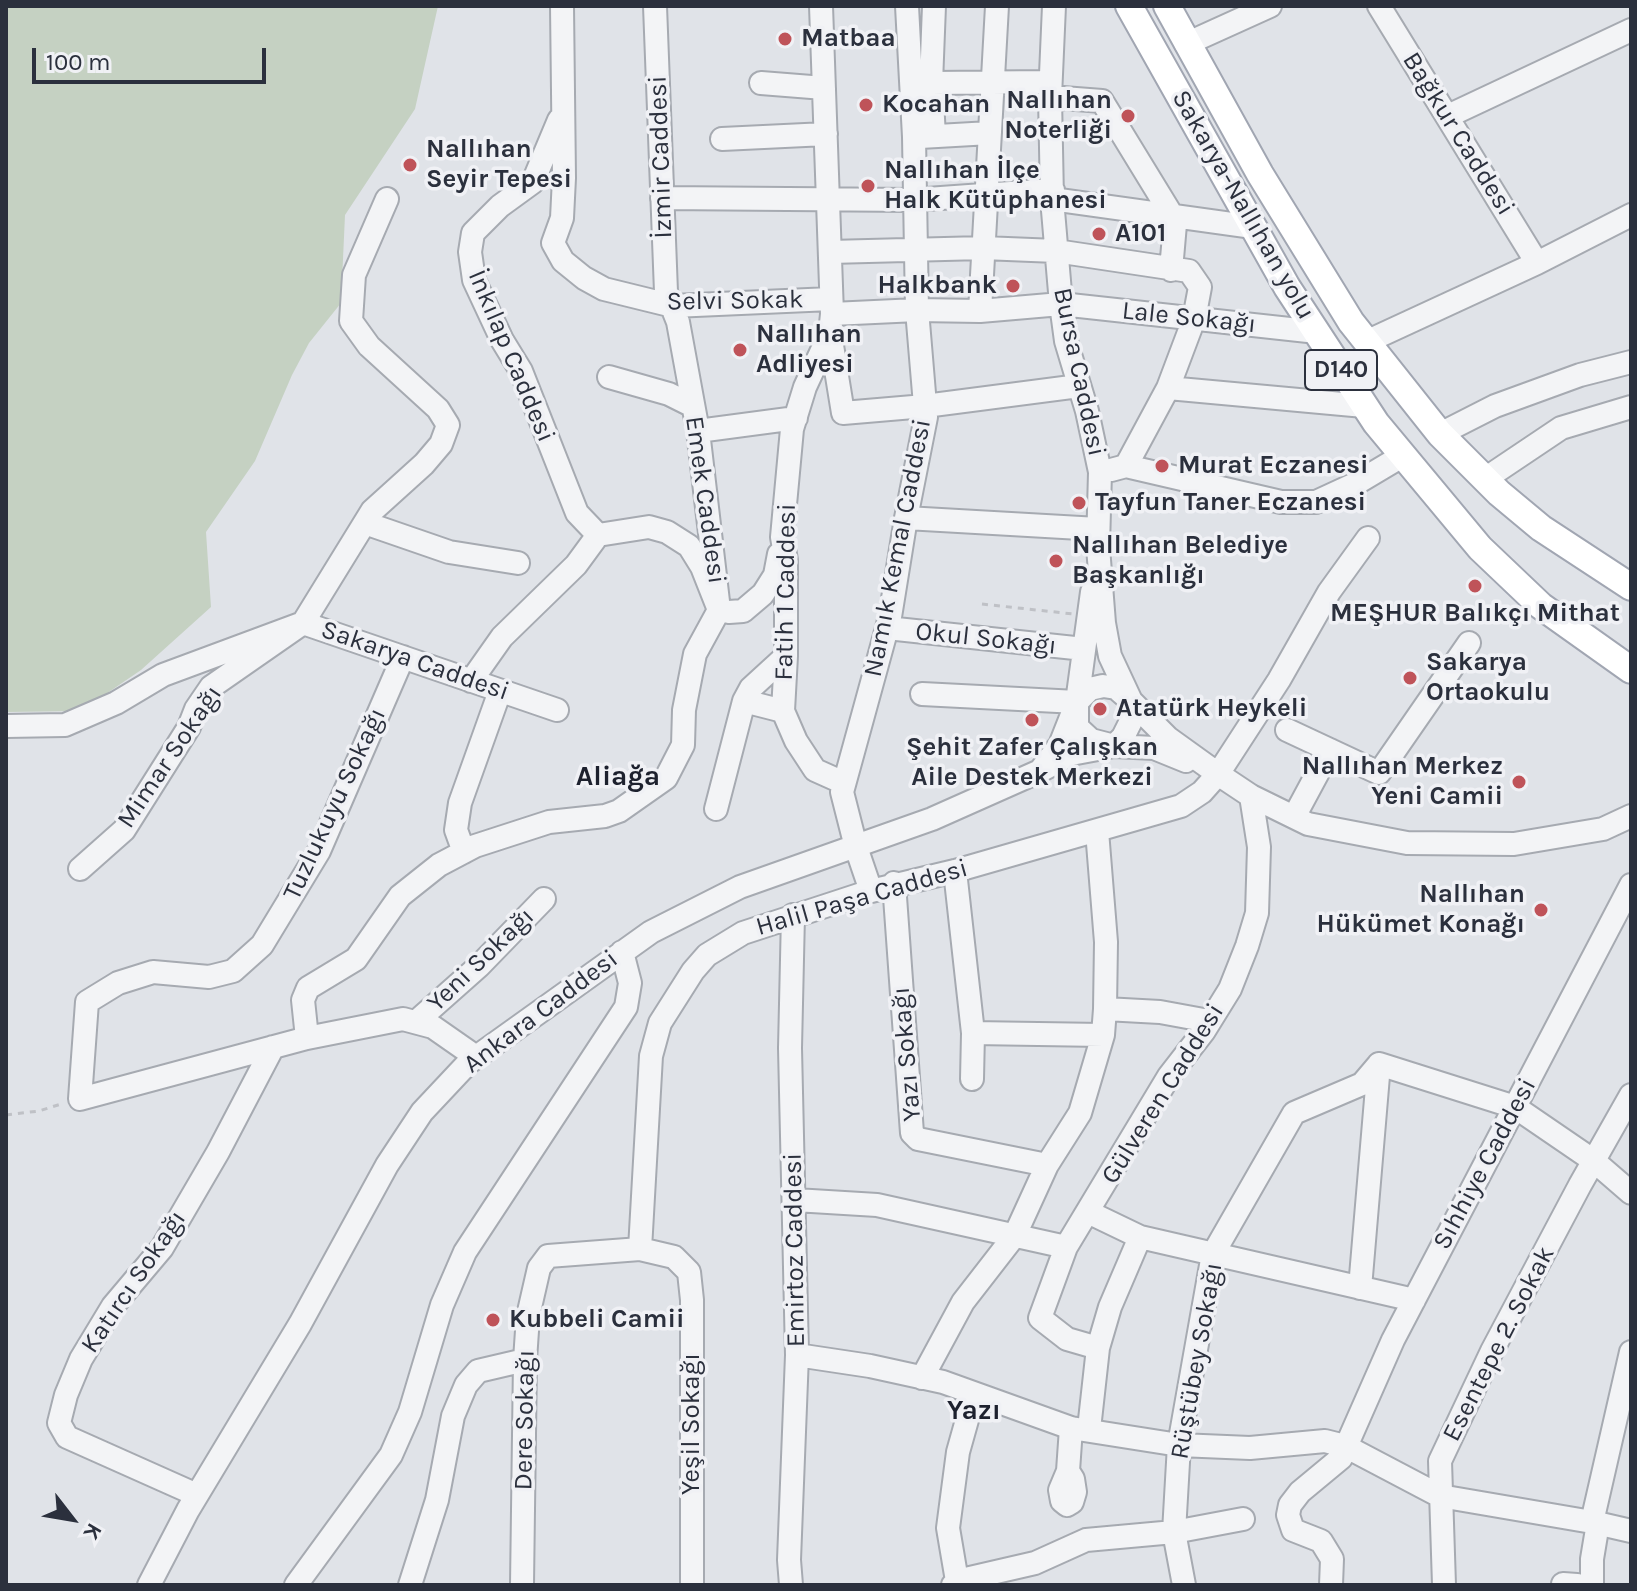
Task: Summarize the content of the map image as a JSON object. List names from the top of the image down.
{
  "streets": {
    "main road": ["Sakarya-Nallıhan yolu", "D140"],
    "street": [
      "Bağkur Caddesi",
      "İzmir Caddesi",
      "Selvi Sokak",
      "Lale Sokağı",
      "İnkılap Caddesi",
      "Bursa Caddesi",
      "Emek Caddesi",
      "Namık Kemal Caddesi",
      "Fatih 1 Caddesi",
      "Okul Sokağı",
      "Sakarya Caddesi",
      "Mimar Sokağı",
      "Tuzlukuyu Sokağı",
      "Halil Paşa Caddesi",
      "Yeni Sokağı",
      "Ankara Caddesi",
      "Yazı Sokağı",
      "Gülveren Caddesi",
      "Sıhhiye Caddesi",
      "Emirtoz Caddesi",
      "Katırcı Sokağı",
      "Esentepe 2. Sokak",
      "Rüştübey Sokağı",
      "Dere Sokağı",
      "Yeşil Sokağı"
    ]
  },
  "crossings": [
    ["İzmir Caddesi", "Selvi Sokak"],
    ["İzmir Caddesi", "Emek Caddesi"],
    ["Sakarya-Nallıhan yolu", "Lale Sokağı"],
    ["Selvi Sokak", "Lale Sokağı"],
    ["Selvi Sokak", "İnkılap Caddesi"],
    ["Selvi Sokak", "Emek Caddesi"],
    ["Selvi Sokak", "Namık Kemal Caddesi"],
    ["Selvi Sokak", "Fatih 1 Caddesi"],
    ["Lale Sokağı", "Bursa Caddesi"],
    ["Lale Sokağı", "Namık Kemal Caddesi"],
    ["Bursa Caddesi", "Okul Sokağı"],
    ["Bursa Caddesi", "Halil Paşa Caddesi"],
    ["Bursa Caddesi", "Ankara Caddesi"],
    ["Namık Kemal Caddesi", "Fatih 1 Caddesi"],
    ["Namık Kemal Caddesi", "Okul Sokağı"],
    ["Namık Kemal Caddesi", "Halil Paşa Caddesi"],
    ["Namık Kemal Caddesi", "Ankara Caddesi"],
    ["Sakarya Caddesi", "Mimar Sokağı"],
    ["Sakarya Caddesi", "Tuzlukuyu Sokağı"],
    ["Halil Paşa Caddesi", "Yazı Sokağı"],
    ["Halil Paşa Caddesi", "Emirtoz Caddesi"],
    ["Halil Paşa Caddesi", "Dere Sokağı"],
    ["Halil Paşa Caddesi", "Yeşil Sokağı"],
    ["Ankara Caddesi", "Katırcı Sokağı"],
    ["Dere Sokağı", "Yeşil Sokağı"]
  ],
  "districts": ["Aliağa", "Yazı"],
  "places": [
    "Matbaa",
    "Kocahan",
    "Nallıhan Noterliği",
    "Nallıhan Seyir Tepesi",
    "Nallıhan İlçe Halk Kütüphanesi",
    "A101",
    "Halkbank",
    "Nallıhan Adliyesi",
    "Murat Eczanesi",
    "Tayfun Taner Eczanesi",
    "Nallıhan Belediye Başkanlığı",
    "MEŞHUR Balıkçı Mithat",
    "Sakarya Ortaokulu",
    "Atatürk Heykeli",
    "Şehit Zafer Çalışkan Aile Destek Merkezi",
    "Nallıhan Merkez Yeni Camii",
    "Nallıhan Hükümet Konağı",
    "Kubbeli Camii"
  ],
  "scale_bar": "100 m",
  "north": "bottom right"
}
